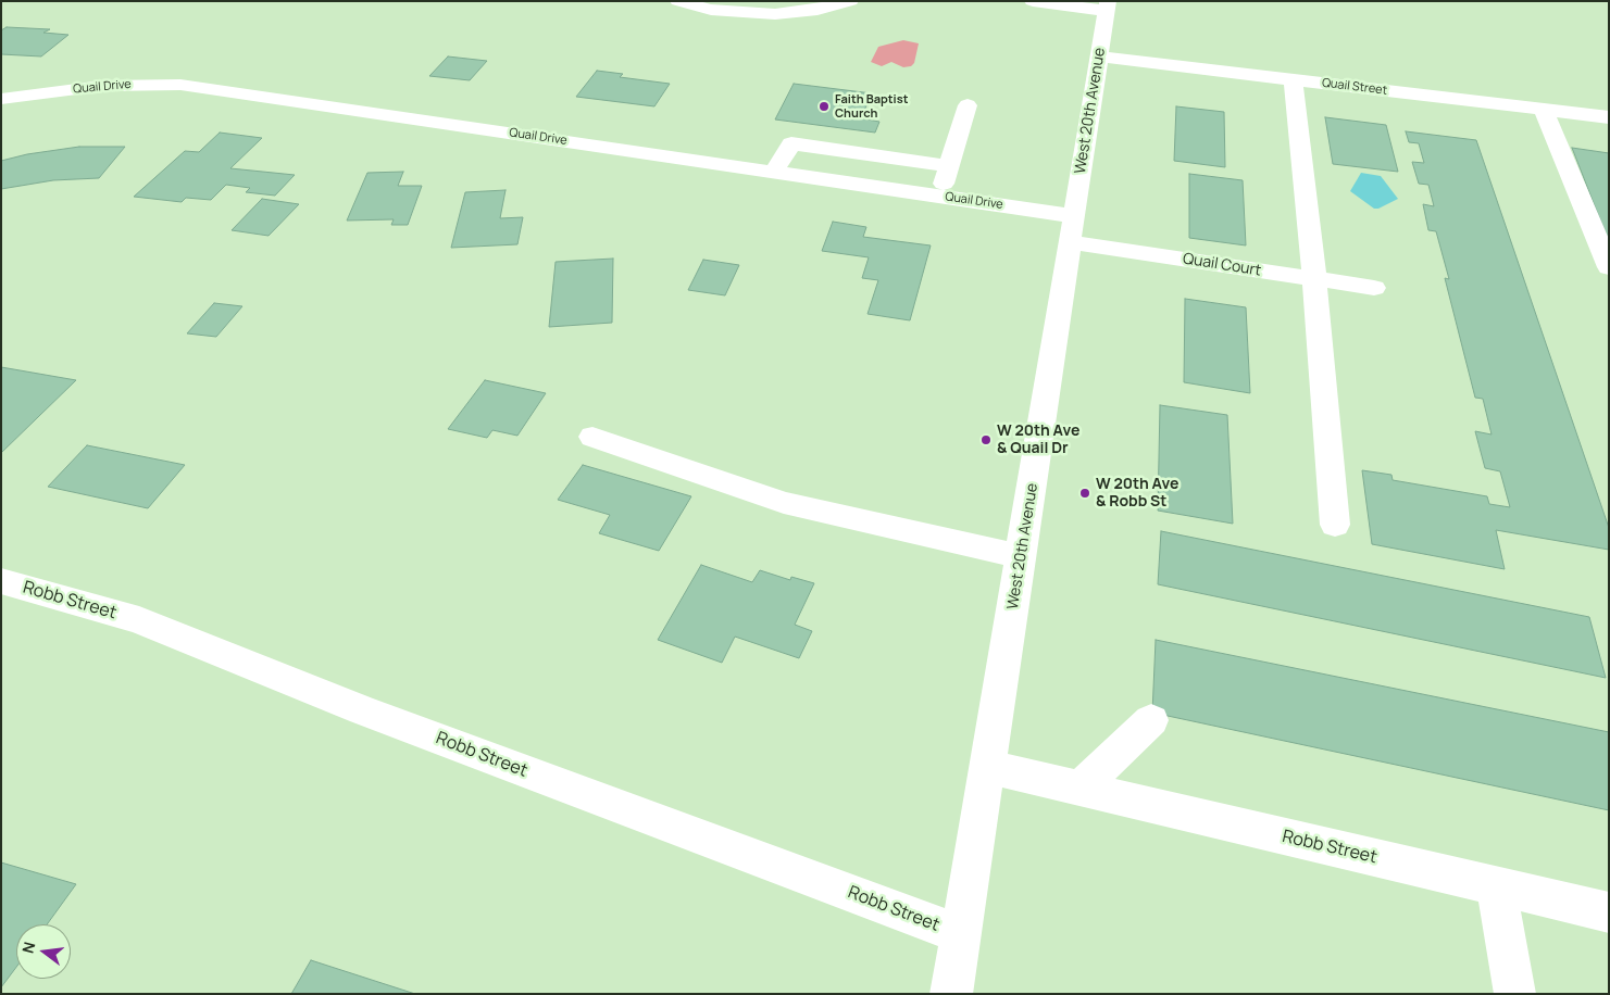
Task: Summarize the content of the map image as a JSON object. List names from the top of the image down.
{
  "streets": {
    "street": [
      "Quail Drive",
      "Quail Street",
      "West 20th Avenue",
      "Quail Court",
      "Robb Street"
    ]
  },
  "crossings": [
    ["Quail Drive", "West 20th Avenue"],
    ["Quail Drive", "Quail Court"],
    ["Quail Street", "West 20th Avenue"],
    ["West 20th Avenue", "Quail Court"],
    ["West 20th Avenue", "Robb Street"]
  ],
  "places": ["Faith Baptist Church", "W 20th Ave & Quail Dr", "W 20th Ave & Robb St"],
  "north": "left"
}
